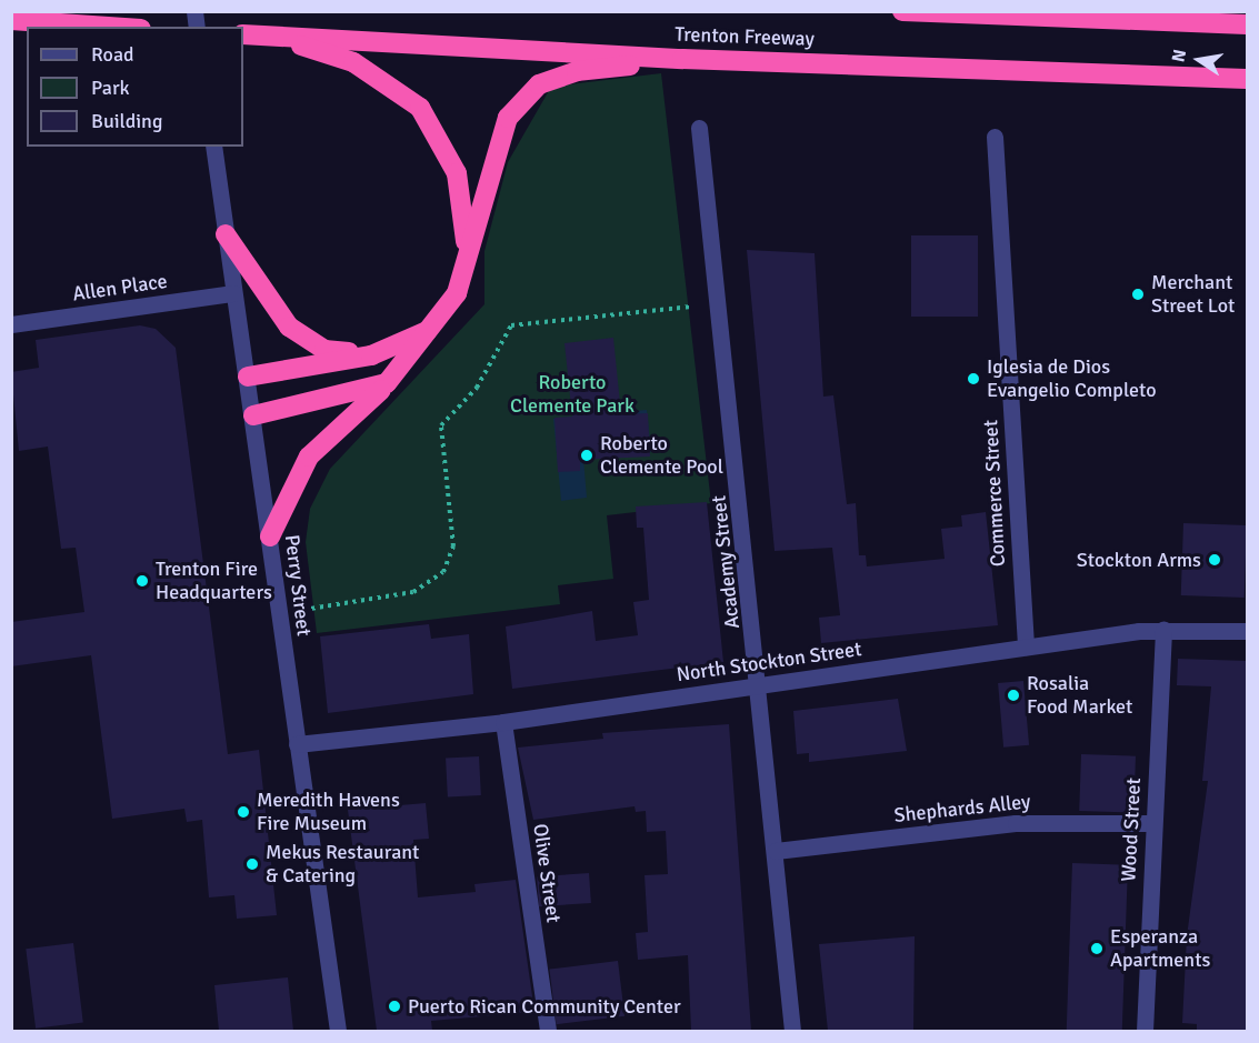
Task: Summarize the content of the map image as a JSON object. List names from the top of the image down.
{
  "streets": {
    "highway": ["Trenton Freeway"],
    "street": [
      "Allen Place",
      "Commerce Street",
      "Academy Street",
      "Perry Street",
      "North Stockton Street",
      "Shephards Alley",
      "Wood Street",
      "Olive Street"
    ]
  },
  "crossings": [
    ["Allen Place", "Perry Street"],
    ["Commerce Street", "North Stockton Street"],
    ["Academy Street", "North Stockton Street"],
    ["Academy Street", "Shephards Alley"],
    ["Perry Street", "North Stockton Street"],
    ["North Stockton Street", "Wood Street"],
    ["North Stockton Street", "Olive Street"],
    ["Shephards Alley", "Wood Street"]
  ],
  "parks": ["Roberto Clemente Park"],
  "places": [
    "Merchant Street Lot",
    "Iglesia de Dios Evangelio Completo",
    "Roberto Clemente Pool",
    "Stockton Arms",
    "Trenton Fire Headquarters",
    "Rosalia Food Market",
    "Meredith Havens Fire Museum",
    "Mekus Restaurant & Catering",
    "Esperanza Apartments",
    "Puerto Rican Community Center"
  ],
  "legend": ["Road", "Park", "Building"],
  "north": "left"
}
